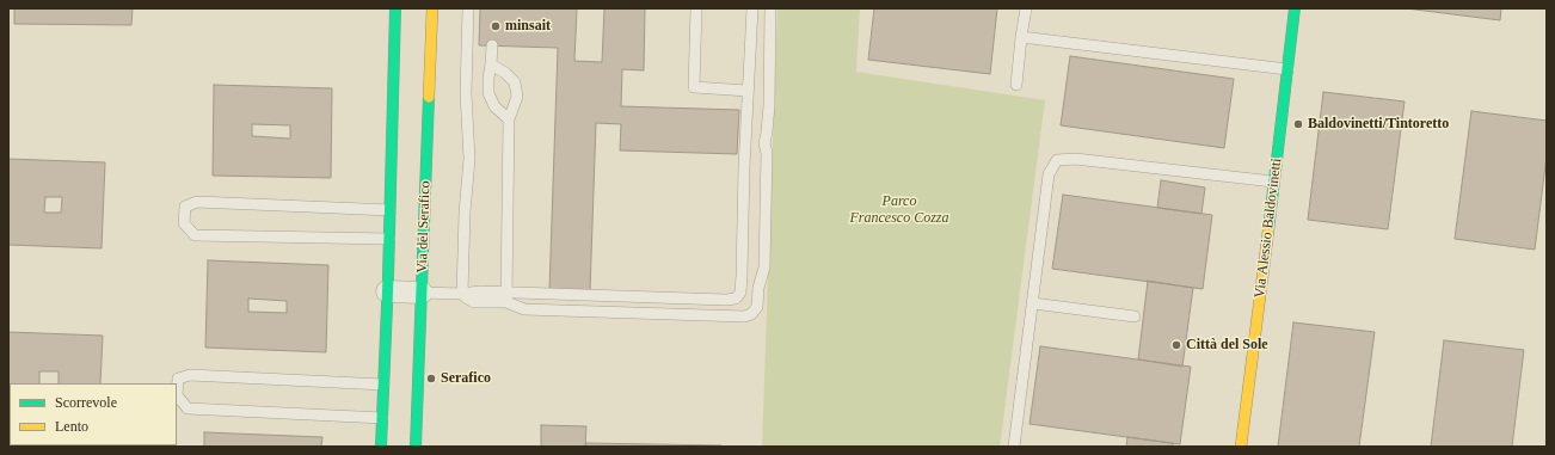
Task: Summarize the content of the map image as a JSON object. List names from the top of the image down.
{
  "streets": {
    "street": ["Via del Serafico", "Via Alessio Baldovinetti"]
  },
  "parks": ["Parco Francesco Cozza"],
  "places": [
    "minsait",
    "Baldovinetti/Tintoretto",
    "Città del Sole",
    "Serafico"
  ],
  "legend": ["Scorrevole", "Lento"]
}
